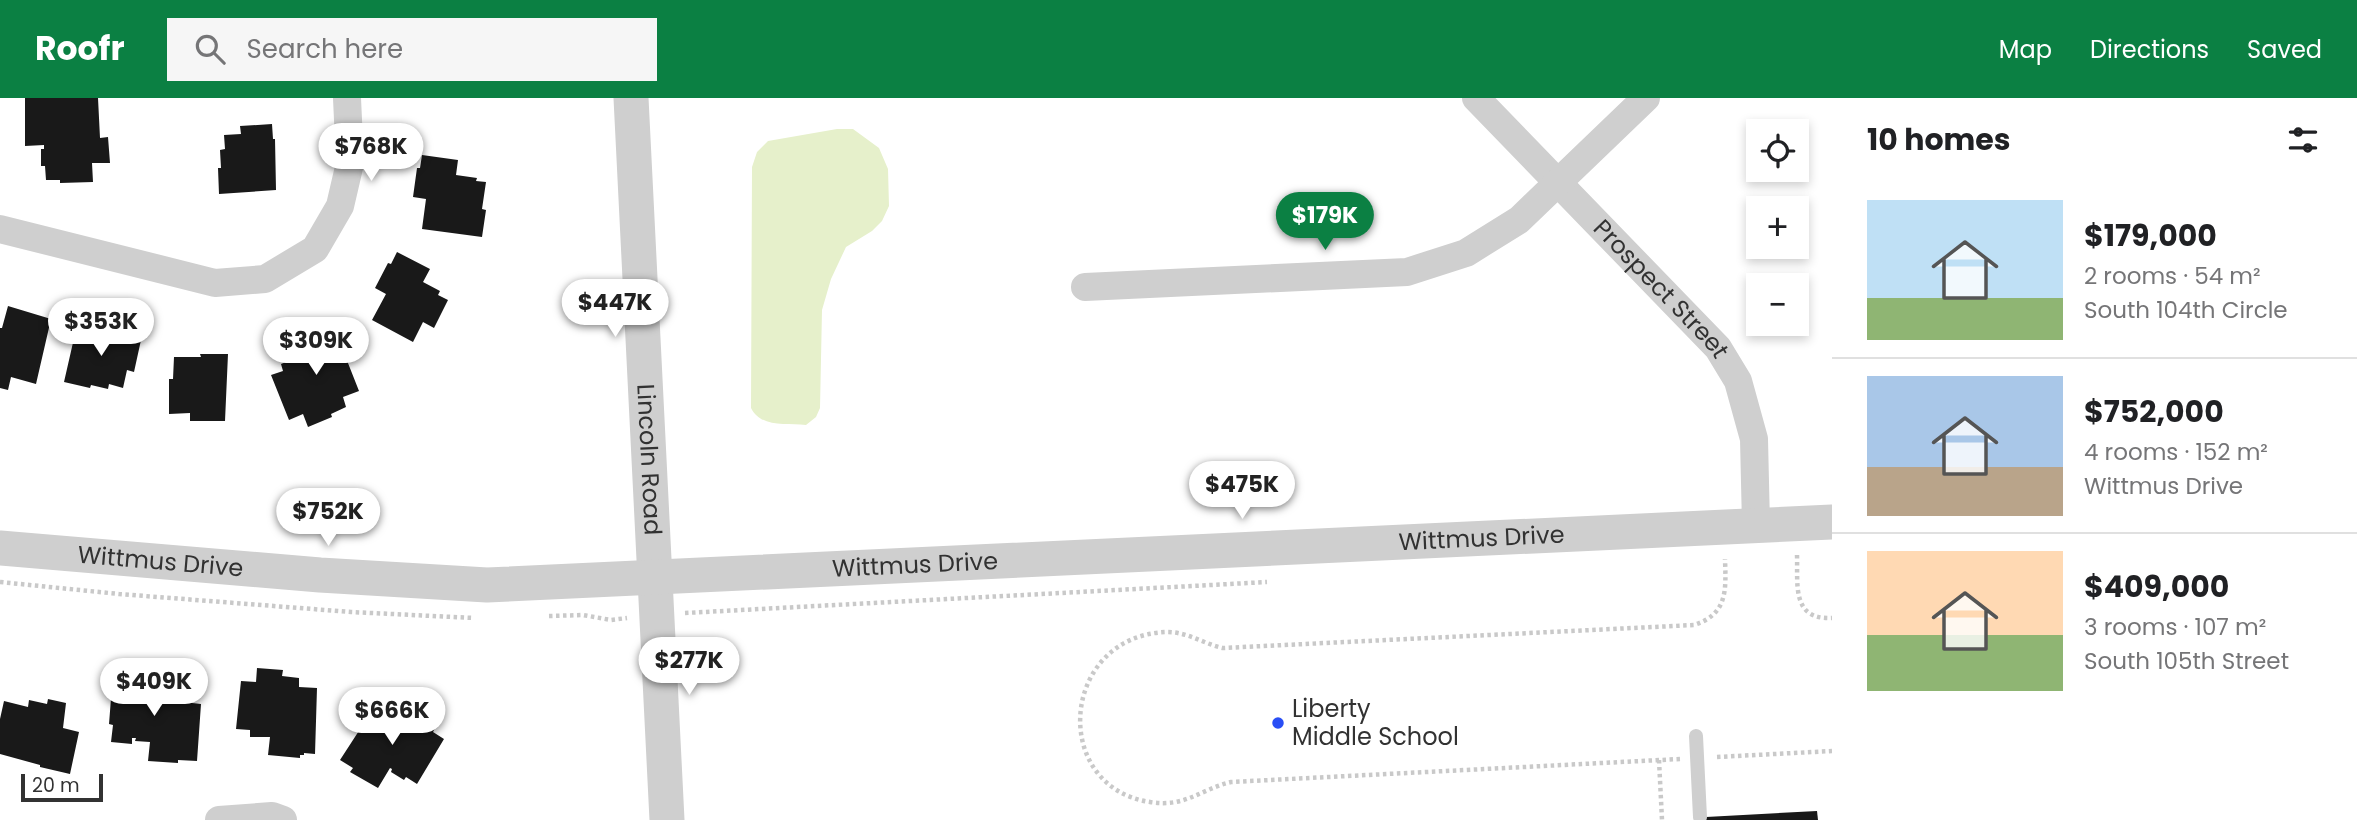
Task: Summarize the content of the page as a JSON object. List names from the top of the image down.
{
  "streets": {
    "street": ["Prospect Street", "Lincoln Road", "Wittmus Drive"]
  },
  "crossings": [
    ["Prospect Street", "Wittmus Drive"],
    ["Lincoln Road", "Wittmus Drive"]
  ],
  "places": ["Liberty Middle School"],
  "scale_bar": "20 m",
  "page": {
    "header": "Roofr",
    "search": "Search here",
    "nav": ["Map", "Directions", "Saved"],
    "heading": "10 homes",
    "map_buttons": ["+", "−"],
    "price": [
      "$768K",
      "$179K",
      "$447K",
      "$353K",
      "$309K",
      "$475K",
      "$752K",
      "$277K",
      "$409K",
      "$666K"
    ],
    "list": [
      {
        "name": "$179,000",
        "note": "2 rooms · 54 m² · South 104th Circle"
      },
      {
        "name": "$752,000",
        "note": "4 rooms · 152 m² · Wittmus Drive"
      },
      {
        "name": "$409,000",
        "note": "3 rooms · 107 m² · South 105th Street"
      }
    ],
    "scale": "20 m"
  }
}
